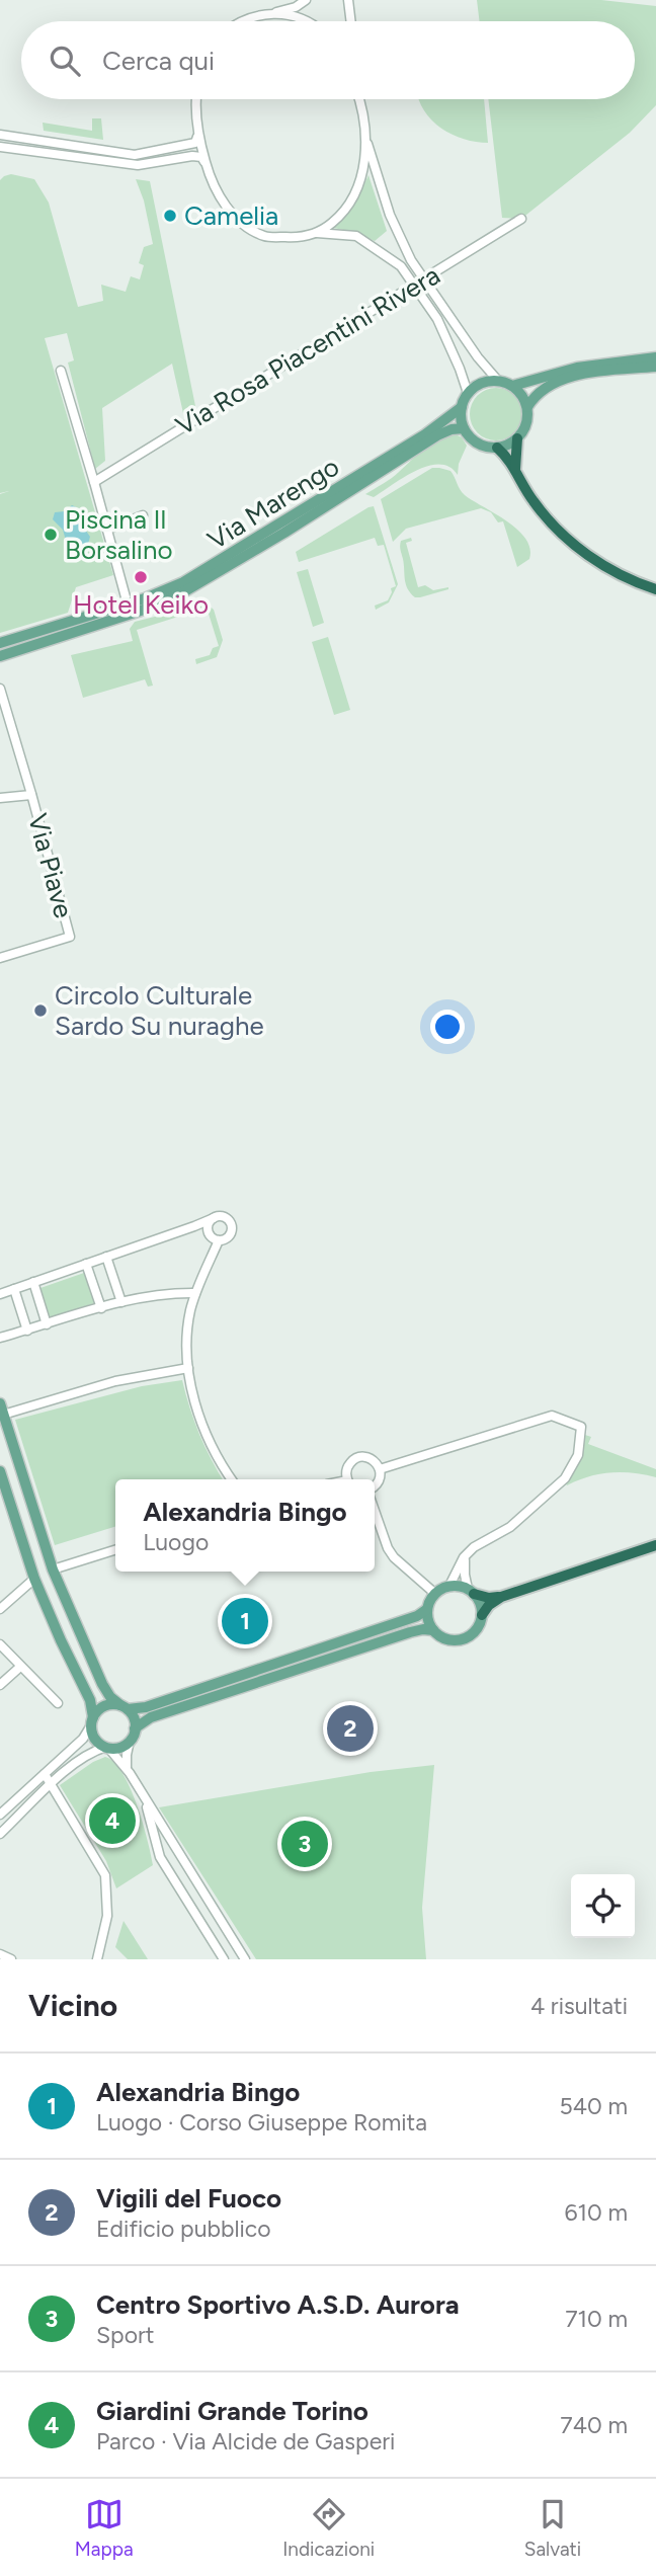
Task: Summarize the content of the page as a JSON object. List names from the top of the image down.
{
  "streets": {
    "main road": ["Via Marengo"],
    "street": ["Via Rosa Piacentini Rivera", "Via Piave"]
  },
  "places": [
    "Camelia",
    "Piscina Il Borsalino",
    "Hotel Keiko",
    "Circolo Culturale Sardo Su nuraghe"
  ],
  "page": {
    "search": "Cerca qui",
    "popup": ["Alexandria Bingo", "Luogo"],
    "pins": [
      "1",
      "2",
      "4",
      "3"
    ],
    "heading": ["Vicino", "4 risultati"],
    "list": [
      {
        "mark": "1",
        "name": "Alexandria Bingo",
        "note": "Luogo · Corso Giuseppe Romita",
        "value": "540 m"
      },
      {
        "mark": "2",
        "name": "Vigili del Fuoco",
        "note": "Edificio pubblico",
        "value": "610 m"
      },
      {
        "mark": "3",
        "name": "Centro Sportivo A.S.D. Aurora",
        "note": "Sport",
        "value": "710 m"
      },
      {
        "mark": "4",
        "name": "Giardini Grande Torino",
        "note": "Parco · Via Alcide de Gasperi",
        "value": "740 m"
      }
    ],
    "nav": ["Mappa", "Indicazioni", "Salvati"]
  }
}
